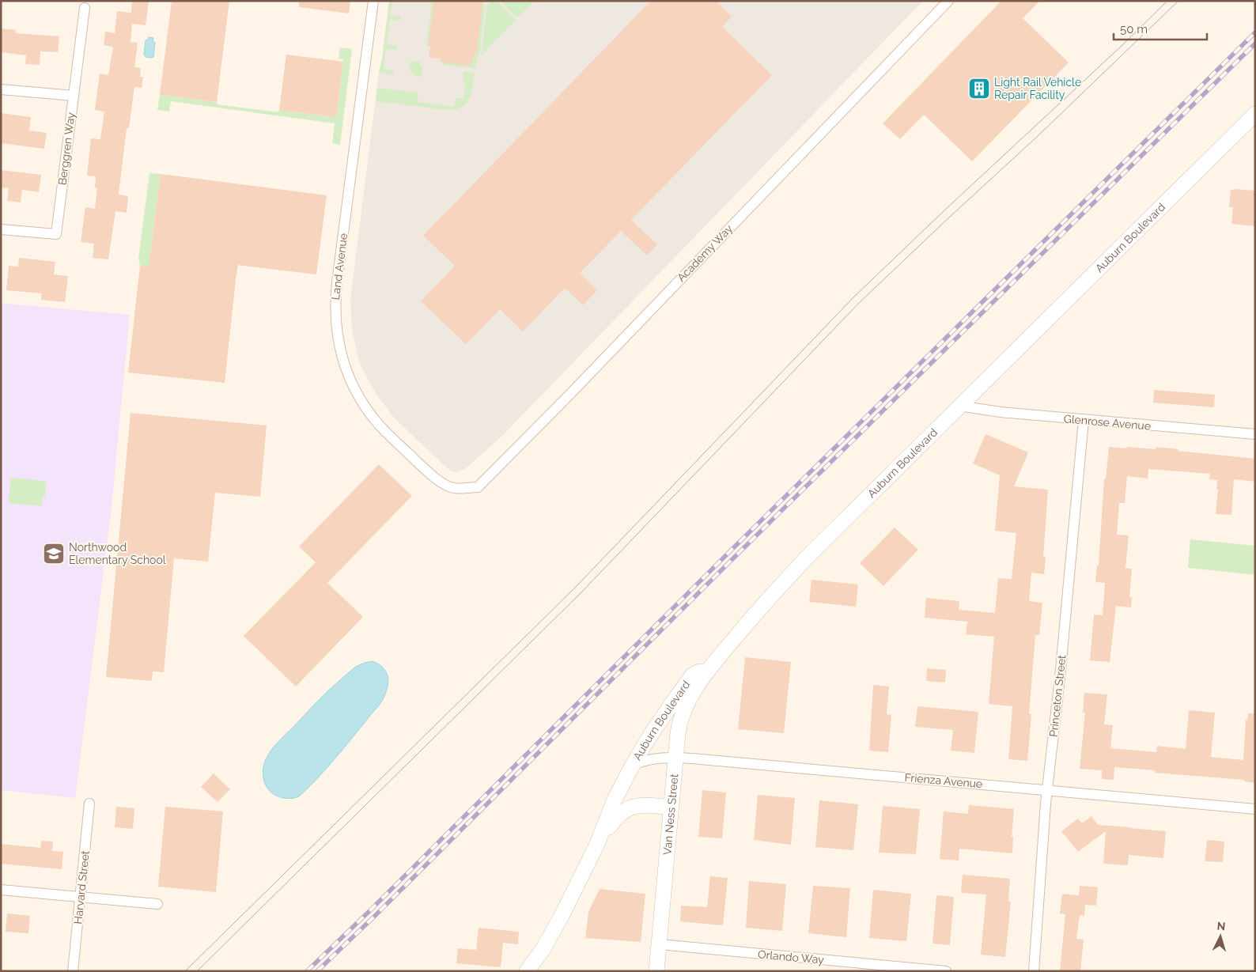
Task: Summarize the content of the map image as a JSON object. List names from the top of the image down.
{
  "streets": {
    "street": [
      "Berggren Way",
      "Auburn Boulevard",
      "Academy Way",
      "Land Avenue",
      "Glenrose Avenue",
      "Princeton Street",
      "Frienza Avenue",
      "Van Ness Street",
      "Harvard Street",
      "Orlando Way"
    ]
  },
  "crossings": [
    ["Auburn Boulevard", "Glenrose Avenue"],
    ["Auburn Boulevard", "Frienza Avenue"],
    ["Auburn Boulevard", "Van Ness Street"],
    ["Academy Way", "Land Avenue"],
    ["Glenrose Avenue", "Princeton Street"],
    ["Princeton Street", "Frienza Avenue"],
    ["Frienza Avenue", "Van Ness Street"],
    ["Van Ness Street", "Orlando Way"]
  ],
  "places": {
    "building": ["Light Rail Vehicle Repair Facility"],
    "school or university": ["Northwood Elementary School"]
  },
  "scale_bar": "50 m",
  "north": "top"
}
